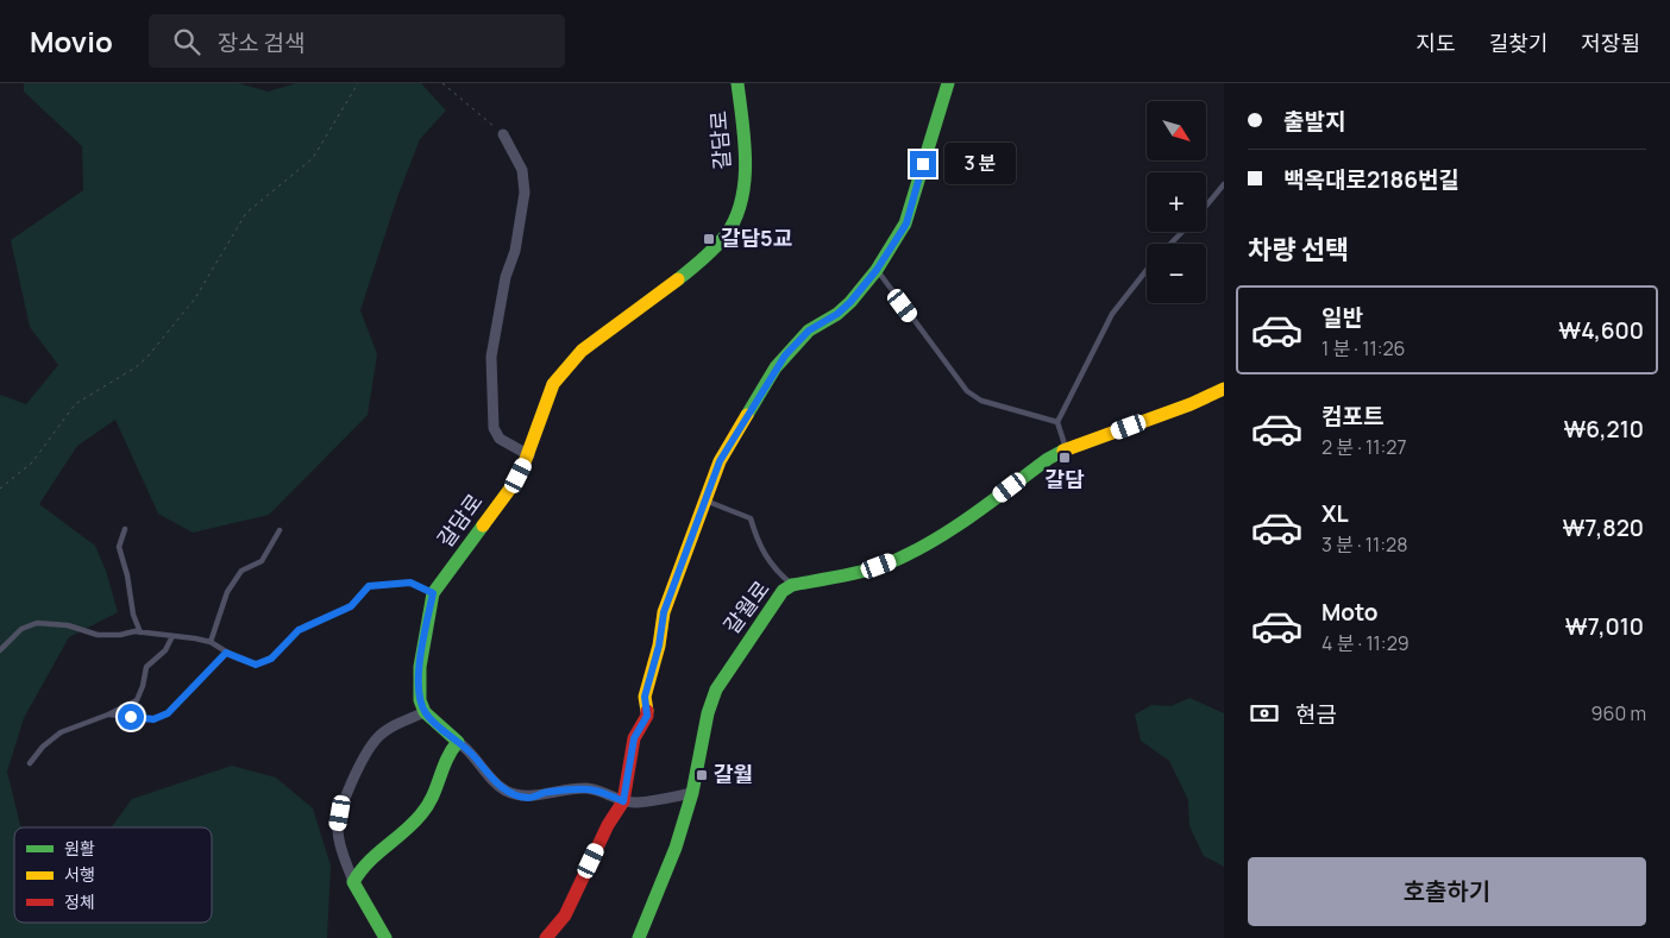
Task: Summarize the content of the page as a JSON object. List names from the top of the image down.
{
  "streets": {
    "street": ["갈담로", "갈월로"]
  },
  "places": {
    "transit": ["갈담5교", "갈담", "갈월"]
  },
  "legend": ["원활", "서행", "정체"],
  "north": "bottom right",
  "page": {
    "header": "Movio",
    "search": "장소 검색",
    "nav": ["지도", "길찾기", "저장됨"],
    "banner": ["출발지", "백옥대로2186번길"],
    "map_buttons": ["+", "−"],
    "bubble": "3 분",
    "heading": "차량 선택",
    "list": [
      {
        "name": "일반",
        "note": "1 분 · 11:26",
        "value": "₩4,600"
      },
      {
        "name": "컴포트",
        "note": "2 분 · 11:27",
        "value": "₩6,210"
      },
      {
        "name": "XL",
        "note": "3 분 · 11:28",
        "value": "₩7,820"
      },
      {
        "name": "Moto",
        "note": "4 분 · 11:29",
        "value": "₩7,010"
      }
    ],
    "pay": ["현금", "960 m"],
    "buttons": "호출하기"
  }
}
